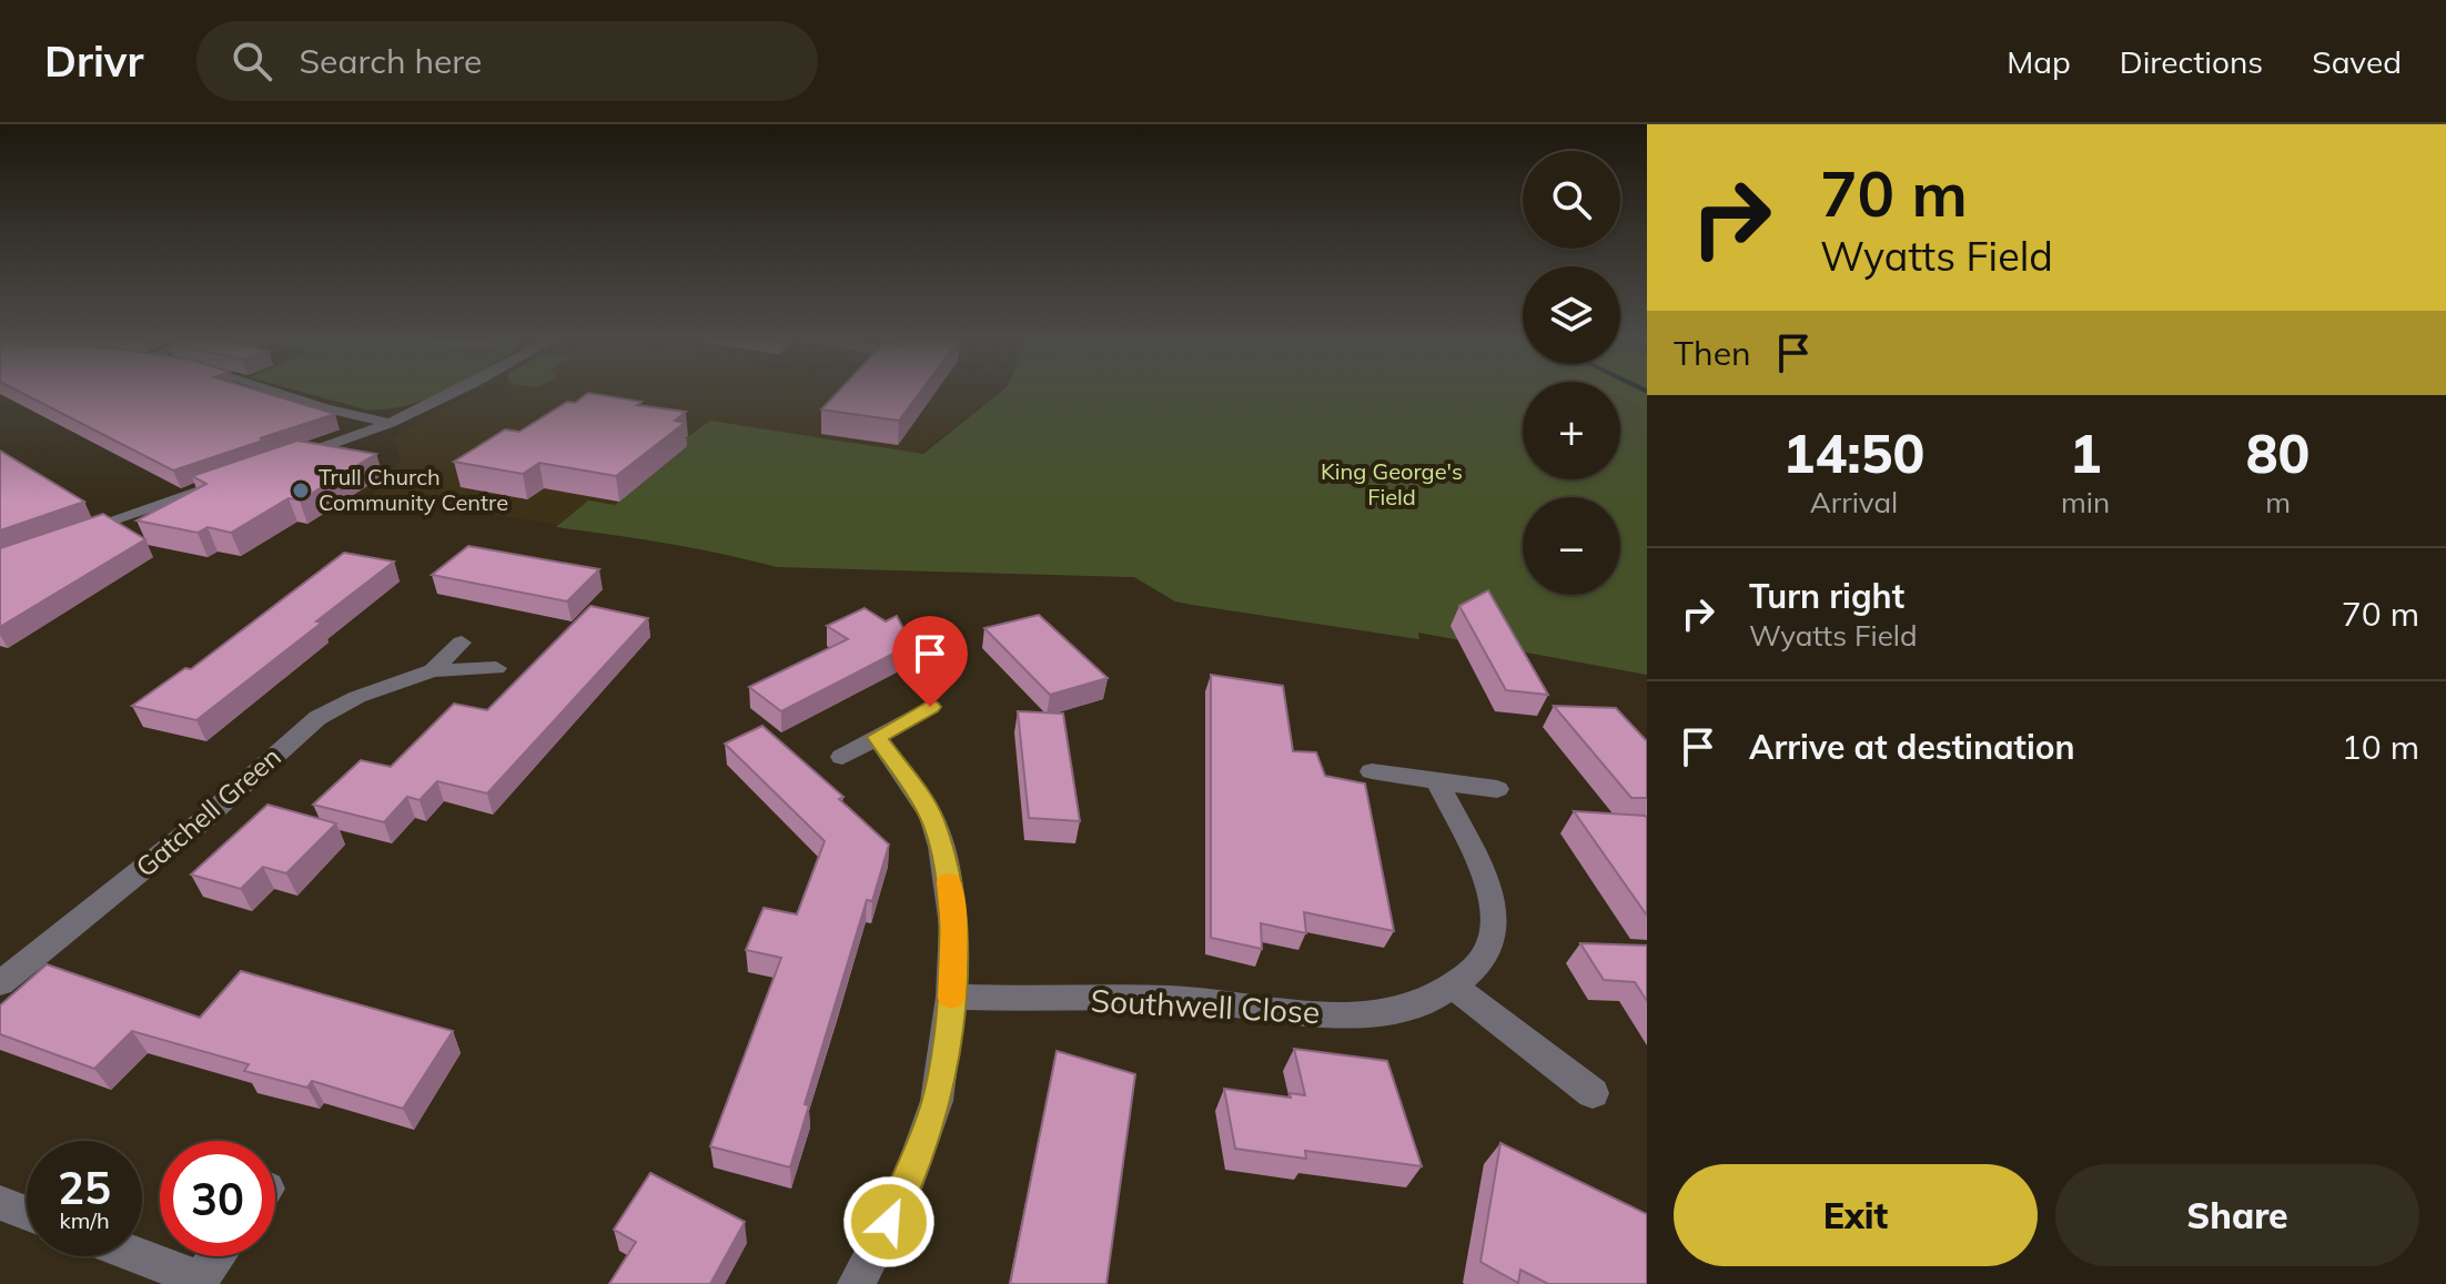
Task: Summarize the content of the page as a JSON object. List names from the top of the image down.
{
  "streets": {
    "street": ["Gatchell Green", "Southwell Close"]
  },
  "parks": ["King George's Field"],
  "places": ["Trull Church Community Centre"],
  "page": {
    "header": "Drivr",
    "search": "Search here",
    "nav": ["Map", "Directions", "Saved"],
    "turn": ["70 m", "Wyatts Field"],
    "map_buttons": ["+", "−"],
    "then": "Then",
    "eta": [
      "14:50",
      "Arrival",
      "1",
      "min",
      "80",
      "m"
    ],
    "list": [
      {
        "name": "Turn right",
        "note": "Wyatts Field",
        "value": "70 m"
      },
      {
        "name": "Arrive at destination",
        "value": "10 m"
      }
    ],
    "speed": "25 km/h",
    "limit": "30",
    "buttons": ["Exit", "Share"]
  }
}
